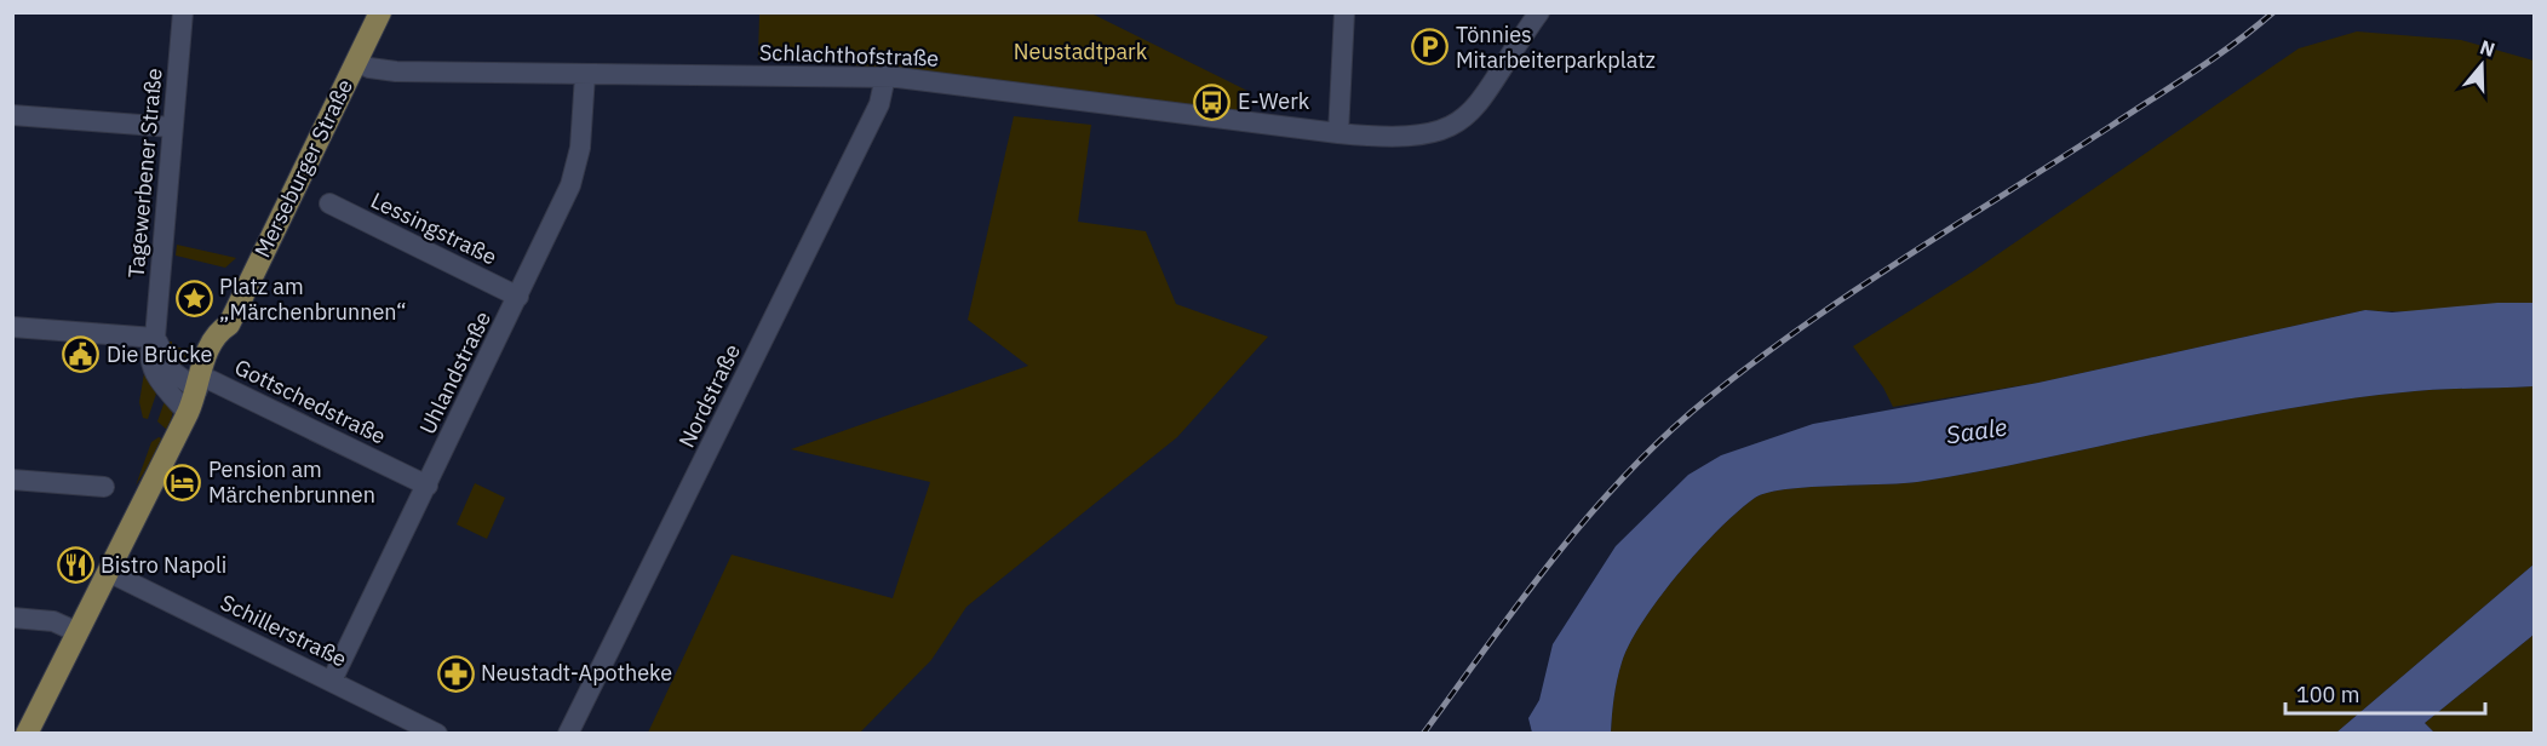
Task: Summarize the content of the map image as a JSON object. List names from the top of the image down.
{
  "streets": {
    "main road": ["Merseburger Straße"],
    "street": [
      "Schlachthofstraße",
      "Tagewerbener Straße",
      "Lessingstraße",
      "Uhlandstraße",
      "Nordstraße",
      "Gottschedstraße",
      "Schillerstraße"
    ]
  },
  "crossings": [
    ["Schlachthofstraße", "Merseburger Straße"],
    ["Schlachthofstraße", "Uhlandstraße"],
    ["Schlachthofstraße", "Nordstraße"],
    ["Merseburger Straße", "Tagewerbener Straße"],
    ["Merseburger Straße", "Gottschedstraße"],
    ["Merseburger Straße", "Schillerstraße"],
    ["Tagewerbener Straße", "Gottschedstraße"],
    ["Lessingstraße", "Uhlandstraße"],
    ["Uhlandstraße", "Gottschedstraße"],
    ["Uhlandstraße", "Schillerstraße"]
  ],
  "water": ["Saale"],
  "parks": ["Neustadtpark"],
  "places": {
    "parking": ["Tönnies Mitarbeiterparkplatz"],
    "bus stop": ["E-Werk"],
    "place": ["Platz am „Märchenbrunnen“"],
    "public building": ["Die Brücke"],
    "hotel": ["Pension am Märchenbrunnen"],
    "restaurant": ["Bistro Napoli"],
    "pharmacy": ["Neustadt-Apotheke"]
  },
  "scale_bar": "100 m",
  "north": "top"
}
